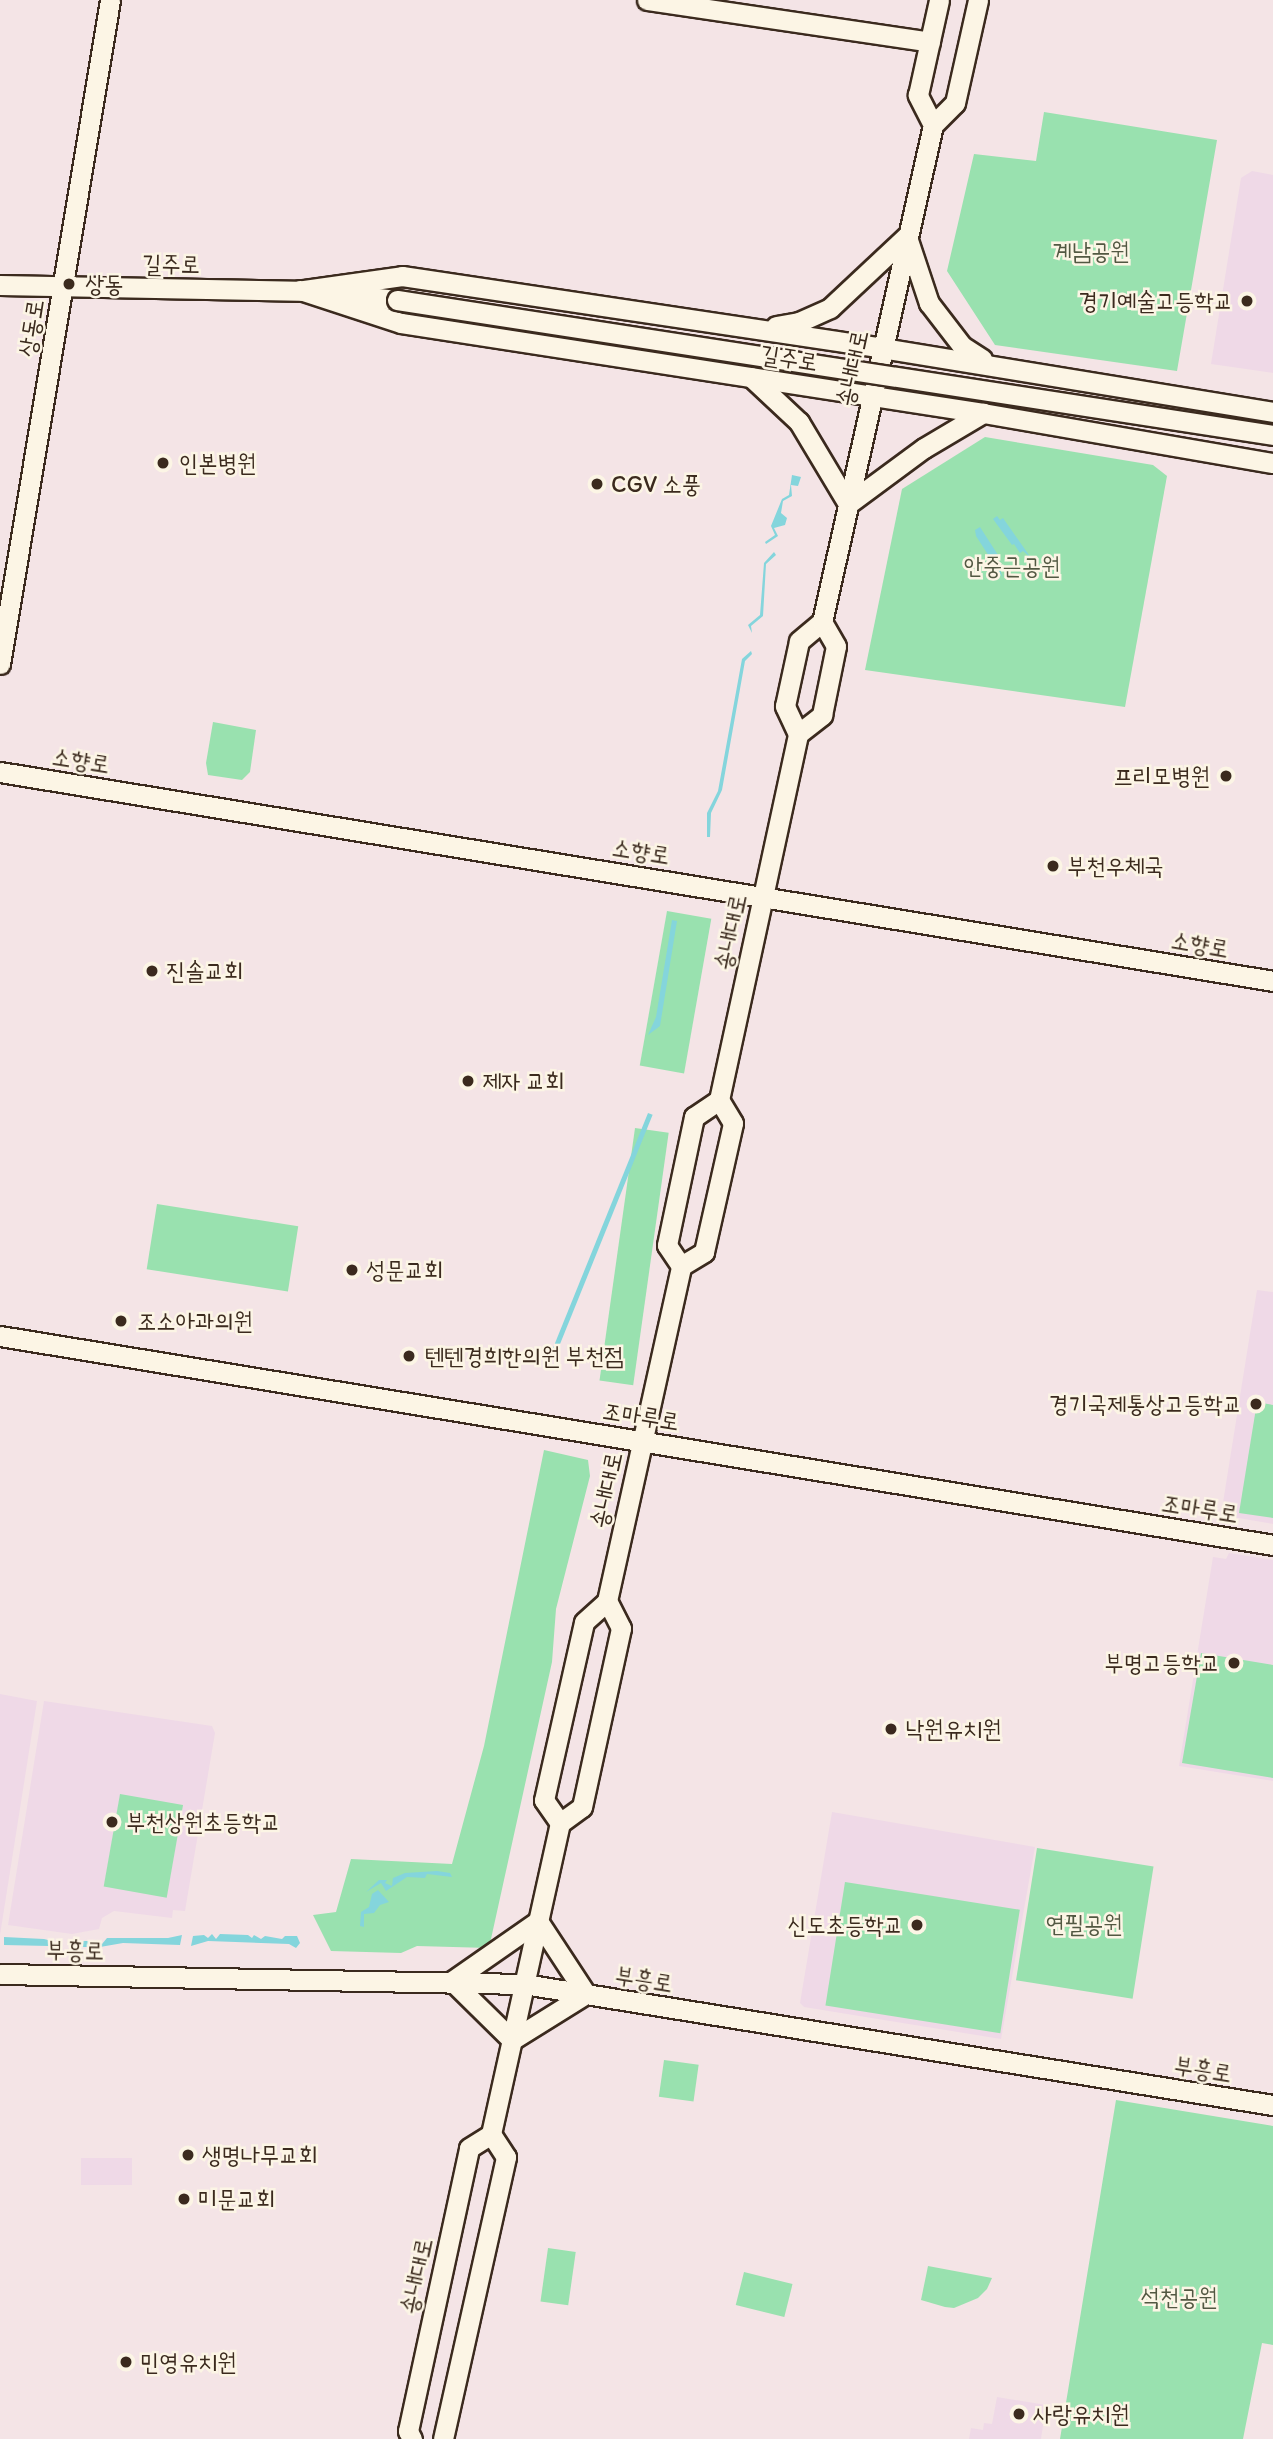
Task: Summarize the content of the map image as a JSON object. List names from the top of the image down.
{
  "streets": {
    "street": [
      "길주로",
      "상동로",
      "송내대로",
      "소향로",
      "조마루로",
      "부흥로"
    ]
  },
  "crossings": [
    ["길주로", "상동로"],
    ["길주로", "송내대로"],
    ["송내대로", "소향로"],
    ["송내대로", "조마루로"]
  ],
  "parks": [
    "계남공원",
    "안중근공원",
    "연필공원",
    "석천공원"
  ],
  "places": [
    "상동",
    "경기예술고등학교",
    "인본병원",
    "CGV 소풍",
    "프리모병원",
    "부천우체국",
    "진솔교회",
    "제자 교회",
    "성문교회",
    "조소아과의원",
    "텐텐경희한의원 부천점",
    "경기국제통상고등학교",
    "부명고등학교",
    "낙원유치원",
    "부천상원초등학교",
    "신도초등학교",
    "생명나무교회",
    "미문교회",
    "민영유치원",
    "사랑유치원"
  ]
}
